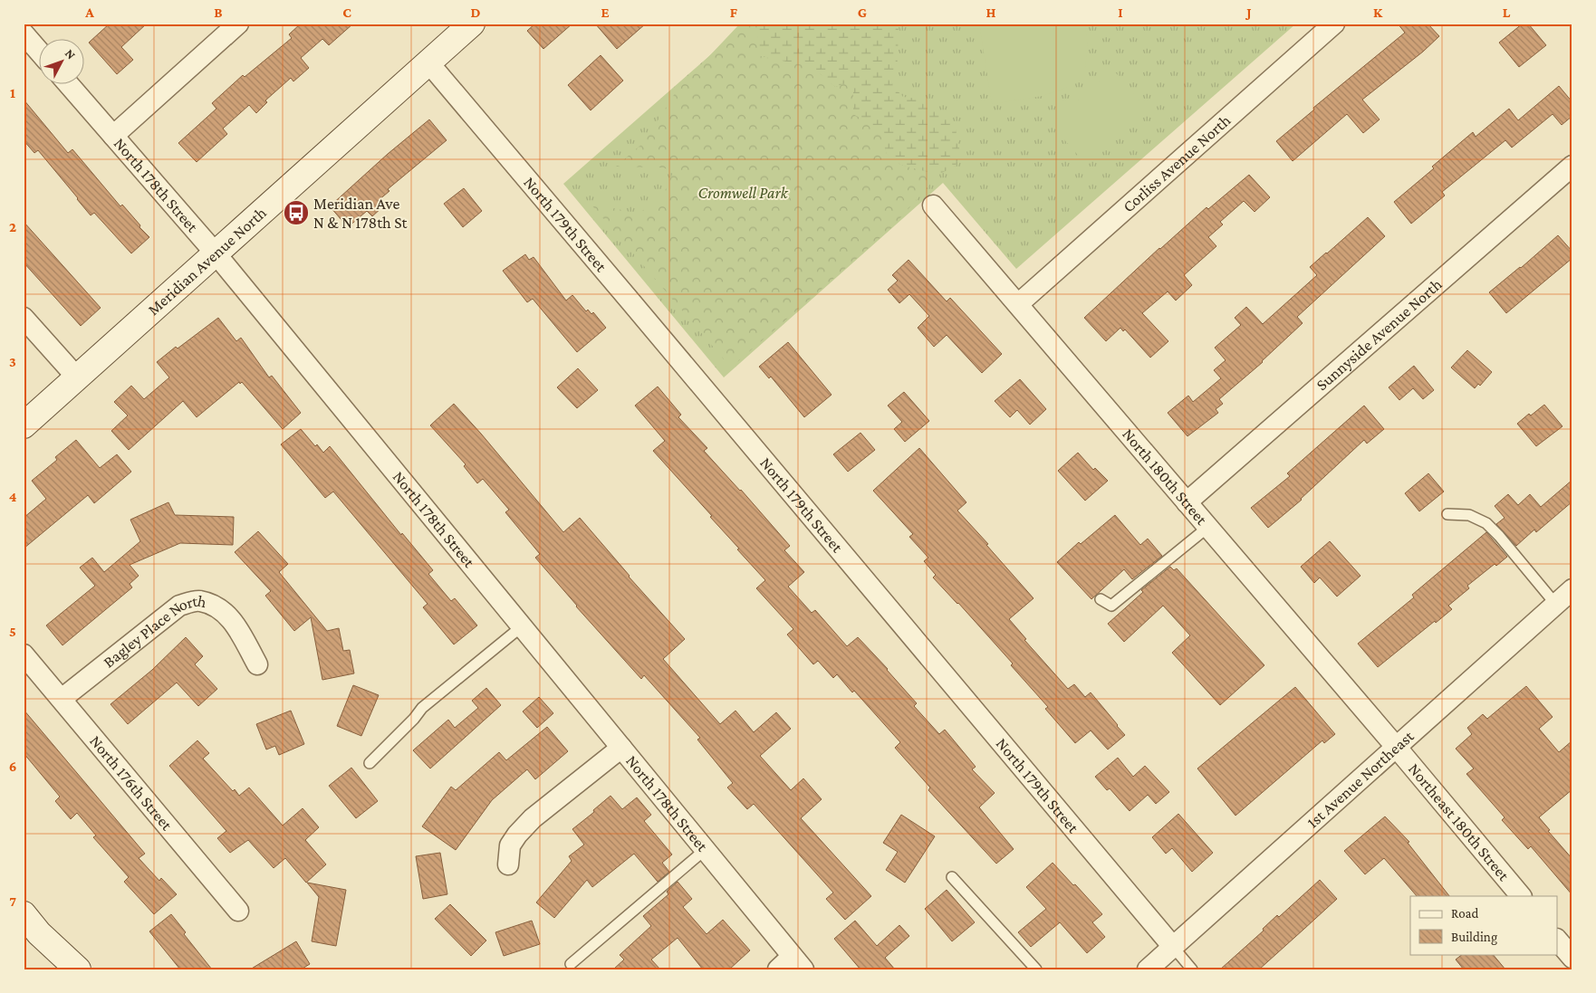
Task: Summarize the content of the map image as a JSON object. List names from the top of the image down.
{
  "streets": {
    "street": [
      "Corliss Avenue North",
      "North 178th Street",
      "North 179th Street",
      "Meridian Avenue North",
      "Sunnyside Avenue North",
      "North 180th Street",
      "Bagley Place North",
      "1st Avenue Northeast",
      "North 176th Street",
      "Northeast 180th Street"
    ]
  },
  "crossings": [
    ["Corliss Avenue North", "North 180th Street"],
    ["North 178th Street", "Meridian Avenue North"],
    ["North 179th Street", "Meridian Avenue North"],
    ["North 179th Street", "1st Avenue Northeast"],
    ["Sunnyside Avenue North", "North 180th Street"],
    ["North 180th Street", "1st Avenue Northeast"],
    ["North 180th Street", "Northeast 180th Street"],
    ["Bagley Place North", "North 176th Street"],
    ["1st Avenue Northeast", "Northeast 180th Street"]
  ],
  "parks": ["Cromwell Park"],
  "places": {
    "bus stop": ["Meridian Ave N & N 178th St"]
  },
  "legend": ["Road", "Building"],
  "north": "top right",
  "grid": {
    "columns": [
      "A",
      "B",
      "C",
      "D",
      "E",
      "F",
      "G",
      "H",
      "I",
      "J",
      "K",
      "L"
    ],
    "rows": [
      "1",
      "2",
      "3",
      "4",
      "5",
      "6",
      "7"
    ]
  }
}
